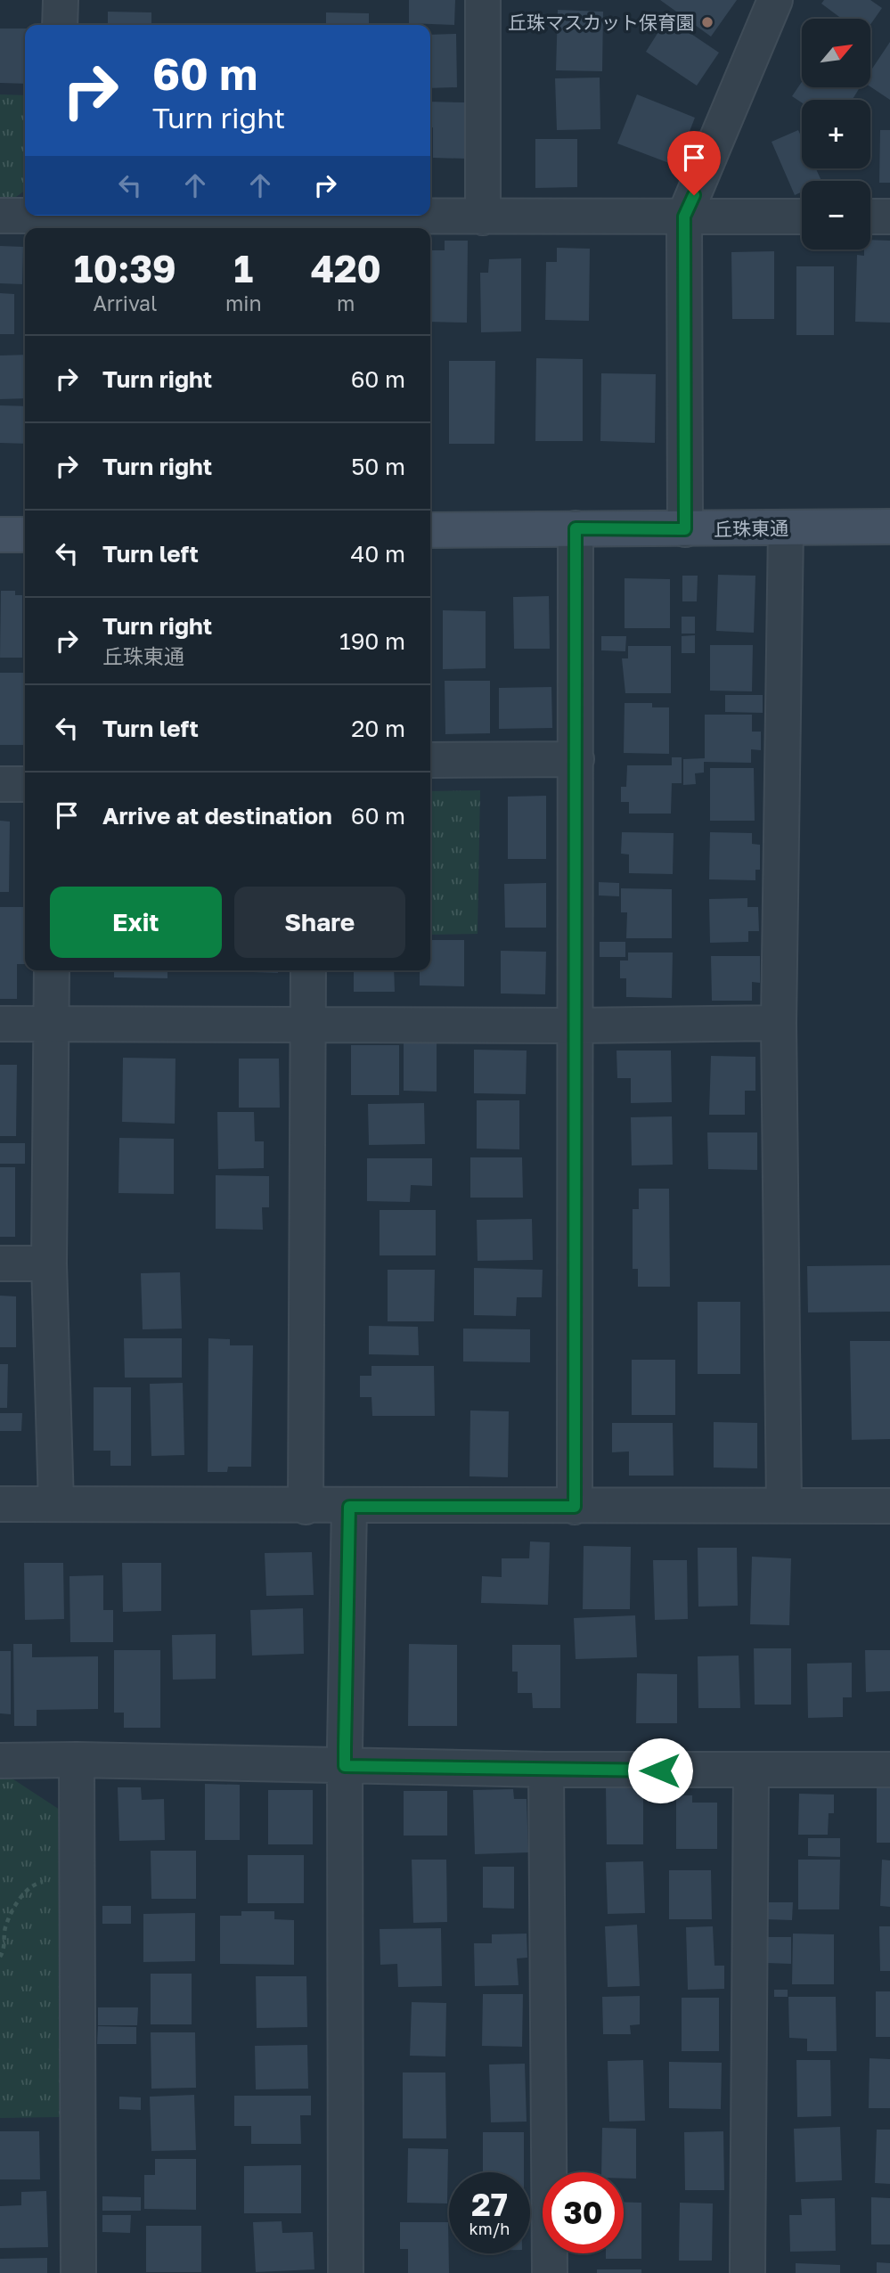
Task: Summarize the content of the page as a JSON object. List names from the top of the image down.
{
  "streets": {
    "street": ["丘珠東通"]
  },
  "places": ["丘珠マスカット保育園"],
  "north": "top right",
  "page": {
    "map_buttons": ["+", "−"],
    "turn": ["60 m", "Turn right"],
    "eta": [
      "10:39",
      "Arrival",
      "1",
      "min",
      "420",
      "m"
    ],
    "list": [
      {
        "name": "Turn right",
        "value": "60 m"
      },
      {
        "name": "Turn right",
        "value": "50 m"
      },
      {
        "name": "Turn left",
        "value": "40 m"
      },
      {
        "name": "Turn right",
        "note": "丘珠東通",
        "value": "190 m"
      },
      {
        "name": "Turn left",
        "value": "20 m"
      },
      {
        "name": "Arrive at destination",
        "value": "60 m"
      }
    ],
    "buttons": ["Exit", "Share"],
    "speed": "27 km/h",
    "limit": "30"
  }
}
